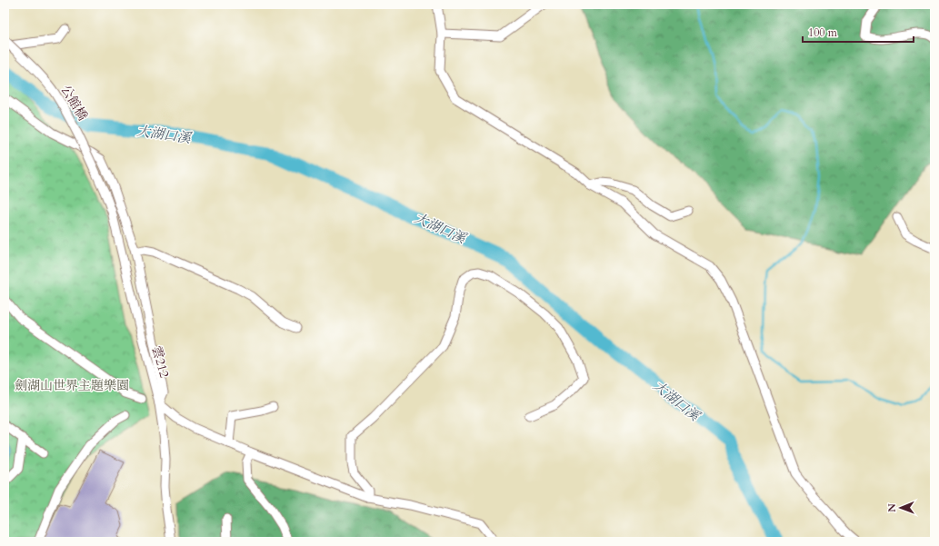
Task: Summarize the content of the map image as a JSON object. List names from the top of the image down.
{
  "streets": {
    "street": ["公館橋", "雲212"]
  },
  "crossings": [
    ["公館橋", "雲212"]
  ],
  "water": ["大湖口溪"],
  "parks": ["劍湖山世界主題樂園"],
  "scale_bar": "100 m",
  "north": "left"
}
